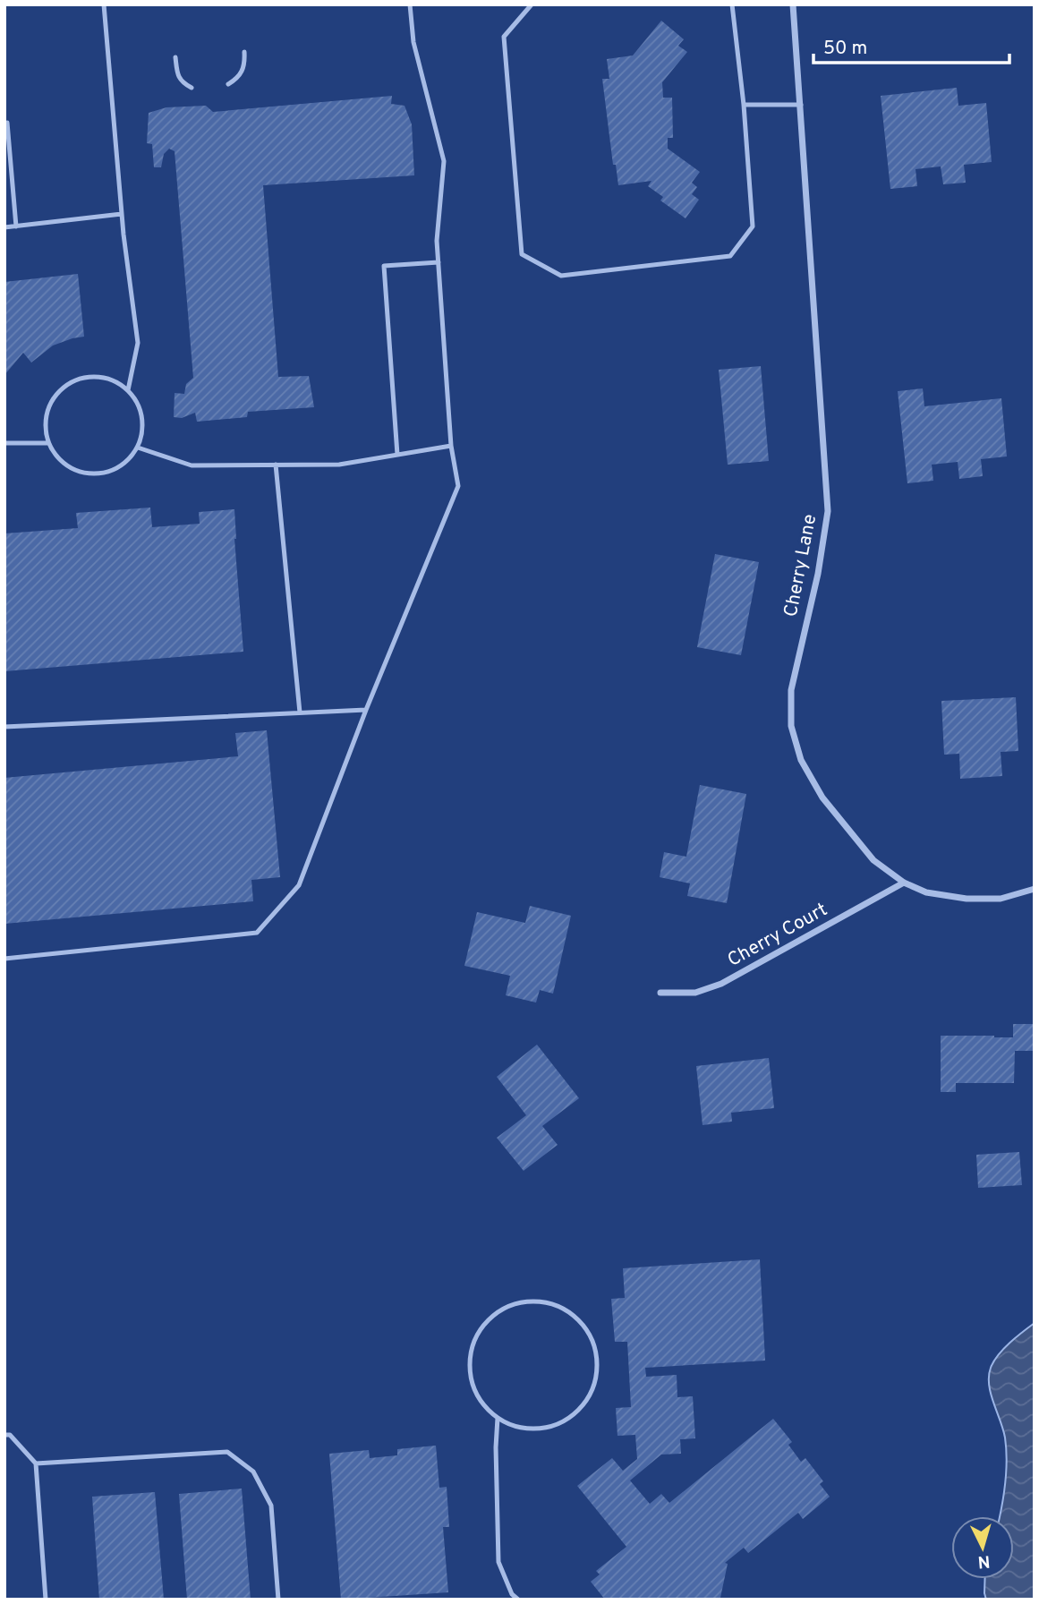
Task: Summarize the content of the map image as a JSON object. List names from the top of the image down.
{
  "streets": {
    "street": ["Cherry Lane", "Cherry Court"]
  },
  "crossings": [
    ["Cherry Lane", "Cherry Court"]
  ],
  "scale_bar": "50 m",
  "north": "bottom"
}
